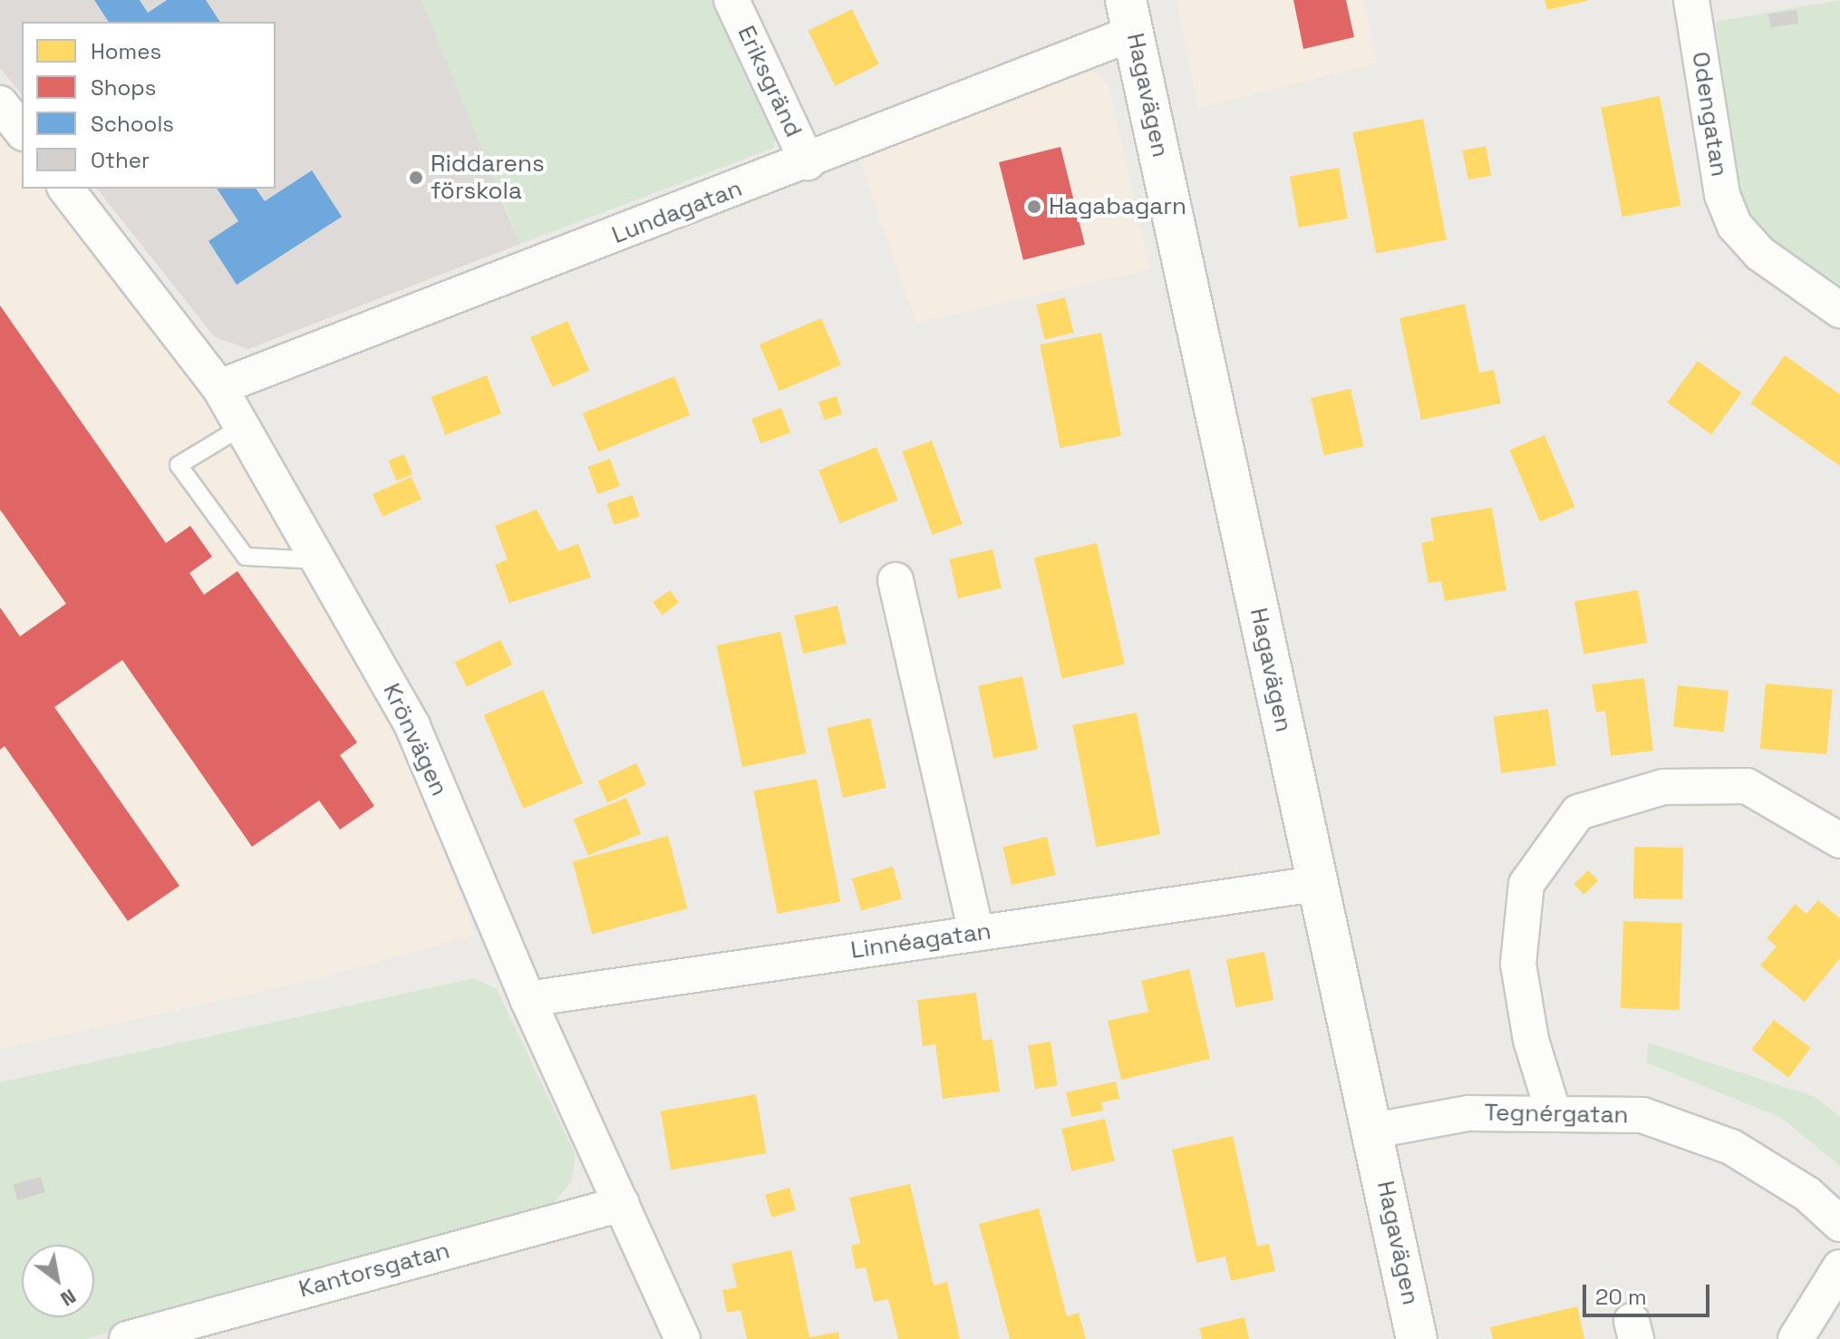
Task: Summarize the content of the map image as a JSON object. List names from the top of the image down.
{
  "streets": {
    "street": [
      "Eriksgränd",
      "Hagavägen",
      "Odengatan",
      "Lundagatan",
      "Krönvägen",
      "Linnéagatan",
      "Tegnérgatan",
      "Kantorsgatan"
    ]
  },
  "crossings": [
    ["Eriksgränd", "Lundagatan"],
    ["Hagavägen", "Lundagatan"],
    ["Hagavägen", "Linnéagatan"],
    ["Hagavägen", "Tegnérgatan"],
    ["Lundagatan", "Krönvägen"],
    ["Krönvägen", "Linnéagatan"],
    ["Krönvägen", "Kantorsgatan"]
  ],
  "places": ["Riddarens förskola", "Hagabagarn"],
  "legend": [
    "Homes",
    "Shops",
    "Schools",
    "Other"
  ],
  "scale_bar": "20 m",
  "north": "bottom right"
}
